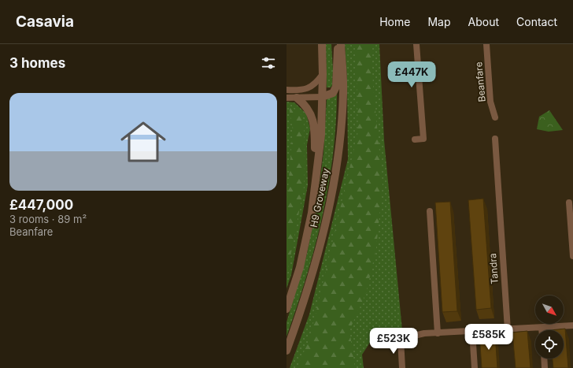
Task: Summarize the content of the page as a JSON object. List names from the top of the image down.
{
  "streets": {
    "street": ["Beanfare", "H9 Groveway", "Tandra"]
  },
  "north": "bottom right",
  "page": {
    "header": "Casavia",
    "nav": [
      "Home",
      "Map",
      "About",
      "Contact"
    ],
    "heading": "3 homes",
    "price": ["£447K", "£585K", "£523K"],
    "list": [
      {
        "name": "£447,000",
        "note": "3 rooms · 89 m² · Beanfare"
      }
    ]
  }
}
